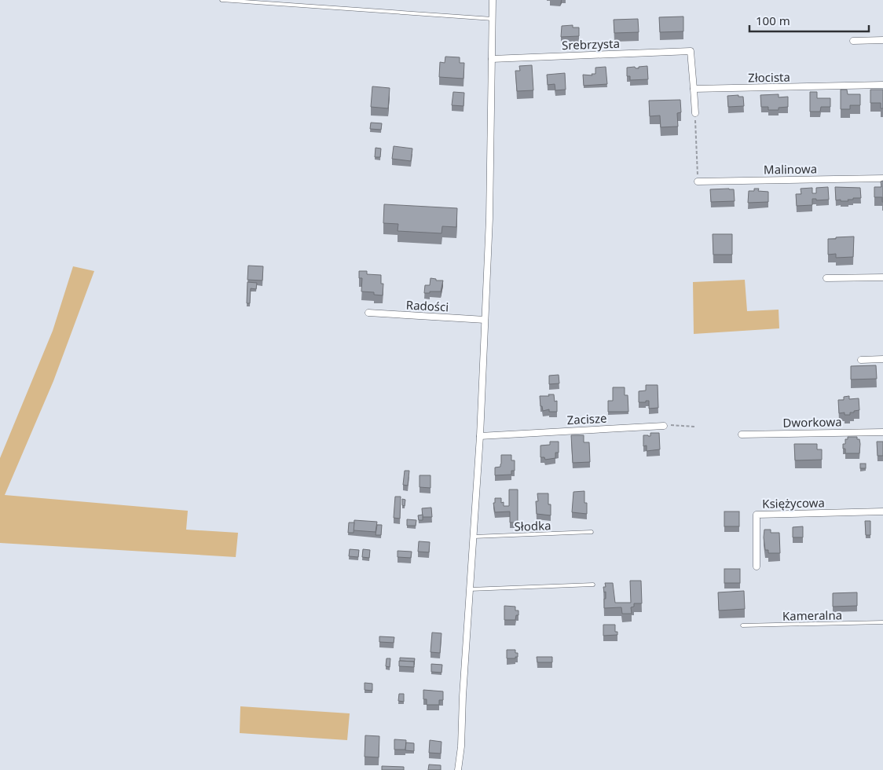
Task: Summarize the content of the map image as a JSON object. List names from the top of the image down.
{
  "streets": {
    "street": [
      "Srebrzysta",
      "Złocista",
      "Malinowa",
      "Radości",
      "Zacisze",
      "Dworkowa",
      "Księżycowa"
    ],
    "lane": ["Słodka", "Kameralna"]
  },
  "crossings": [
    ["Srebrzysta", "Złocista"]
  ],
  "scale_bar": "100 m"
}
